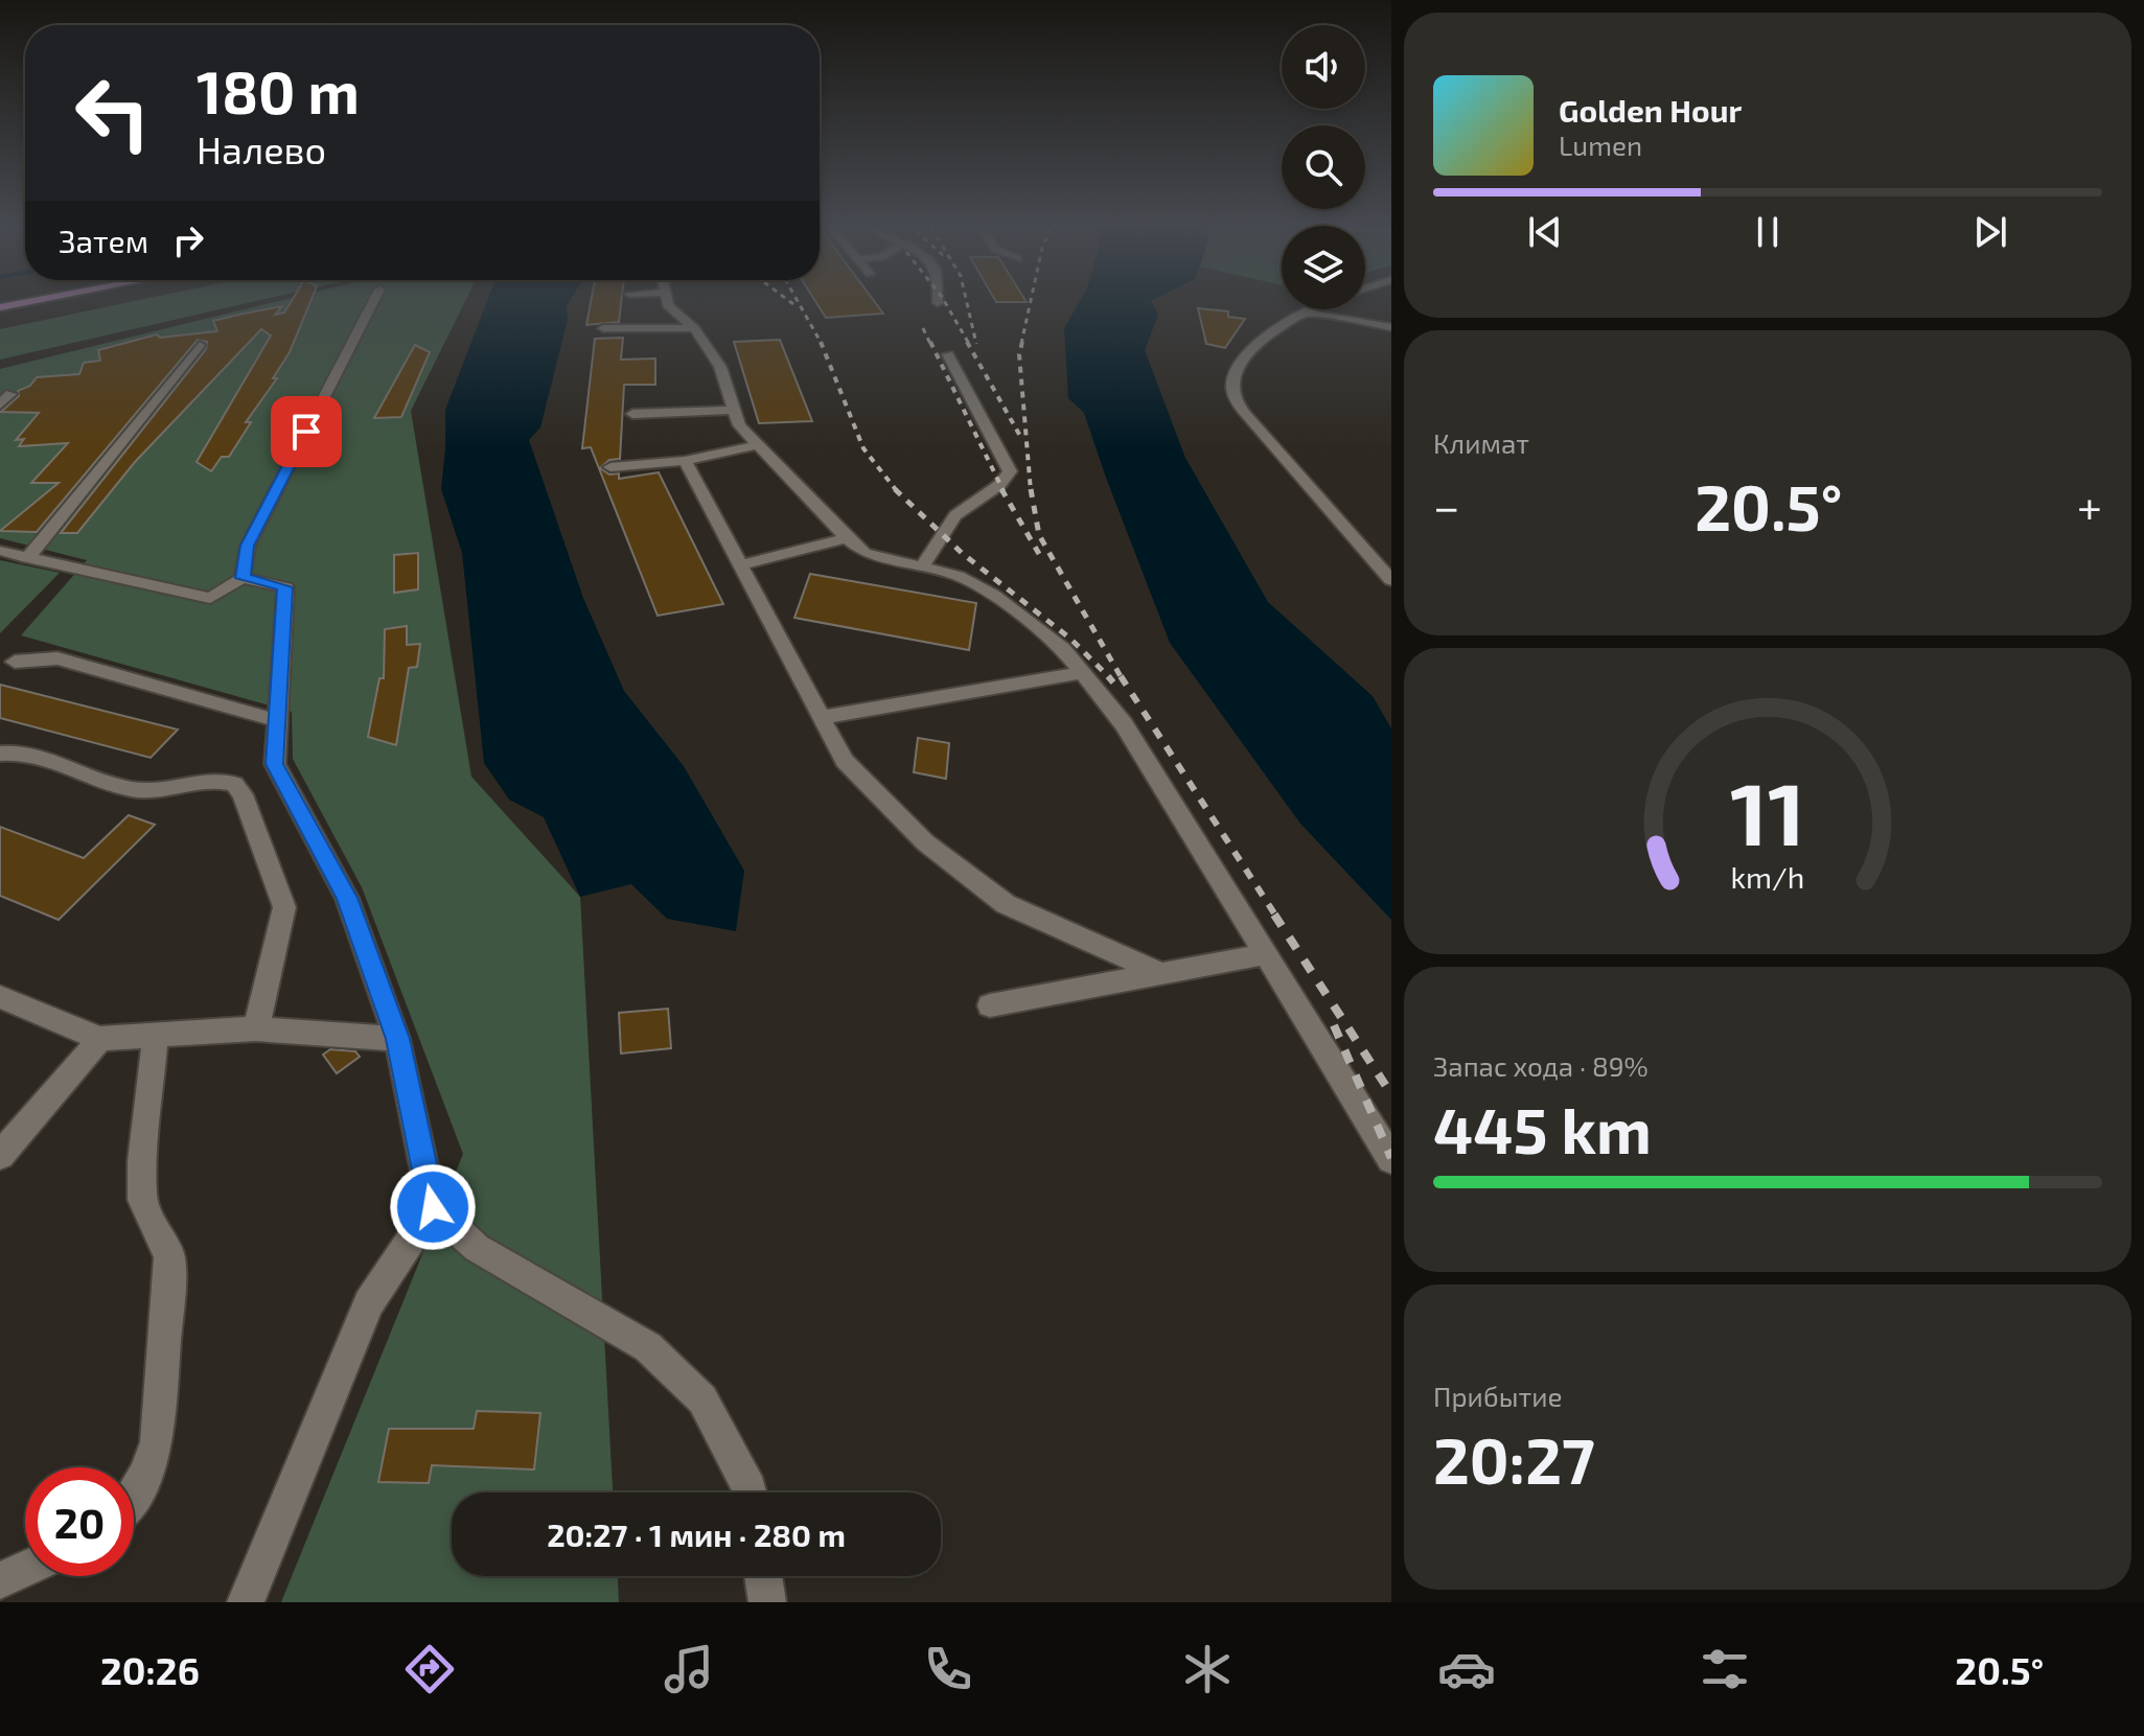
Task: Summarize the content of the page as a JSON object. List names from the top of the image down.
{
  "page": {
    "turn": ["180 m", "Налево"],
    "song": ["Golden Hour", "Lumen"],
    "then": "Затем",
    "tile": [
      "Климат",
      ["Запас хода · 89%", "445 km"],
      ["Прибытие", "20:27"]
    ],
    "heat": ["−", "20.5°", "+"],
    "limit": "20",
    "trip": "20:27 · 1 мин · 280 m",
    "tabs": ["20:26", "20.5°"],
    "gauge": ["11", "km/h"]
  }
}
